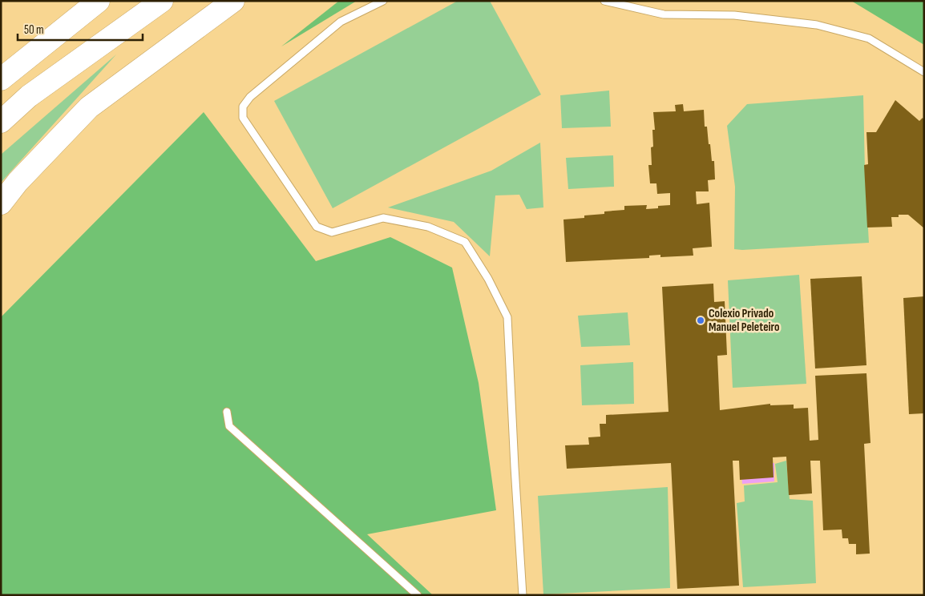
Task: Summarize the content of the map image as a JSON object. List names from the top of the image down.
{
  "places": ["Colexio Privado Manuel Peleteiro"],
  "scale_bar": "50 m"
}
